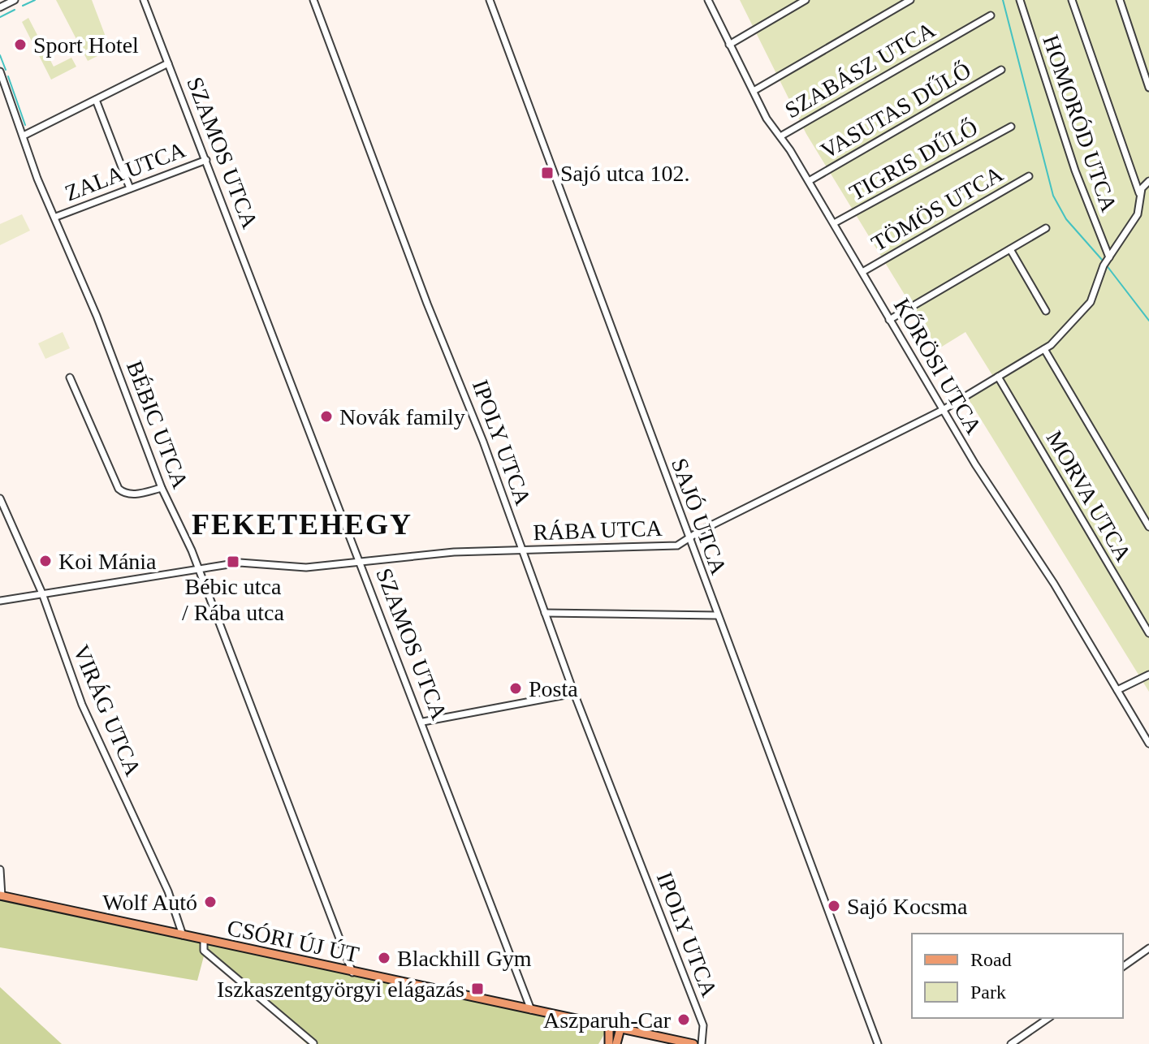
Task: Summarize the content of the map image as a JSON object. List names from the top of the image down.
{
  "streets": {
    "main road": ["CSÓRI ÚJ ÚT"],
    "street": [
      "SZABÁSZ UTCA",
      "VASUTAS DŰLŐ",
      "HOMORÓD UTCA",
      "SZAMOS UTCA",
      "TIGRIS DŰLŐ",
      "ZALA UTCA",
      "TÖMÖS UTCA",
      "KŐRÖSI UTCA",
      "BÉBIC UTCA",
      "IPOLY UTCA",
      "MORVA UTCA",
      "SAJÓ UTCA",
      "RÁBA UTCA",
      "VIRÁG UTCA"
    ]
  },
  "crossings": [
    ["SZABÁSZ UTCA", "KŐRÖSI UTCA"],
    ["VASUTAS DŰLŐ", "KŐRÖSI UTCA"],
    ["HOMORÓD UTCA", "RÁBA UTCA"],
    ["SZAMOS UTCA", "ZALA UTCA"],
    ["SZAMOS UTCA", "RÁBA UTCA"],
    ["SZAMOS UTCA", "CSÓRI ÚJ ÚT"],
    ["TIGRIS DŰLŐ", "KŐRÖSI UTCA"],
    ["ZALA UTCA", "BÉBIC UTCA"],
    ["TÖMÖS UTCA", "KŐRÖSI UTCA"],
    ["KŐRÖSI UTCA", "RÁBA UTCA"],
    ["BÉBIC UTCA", "RÁBA UTCA"],
    ["BÉBIC UTCA", "CSÓRI ÚJ ÚT"],
    ["IPOLY UTCA", "RÁBA UTCA"],
    ["MORVA UTCA", "RÁBA UTCA"],
    ["SAJÓ UTCA", "RÁBA UTCA"],
    ["RÁBA UTCA", "VIRÁG UTCA"],
    ["VIRÁG UTCA", "CSÓRI ÚJ ÚT"]
  ],
  "districts": ["FEKETEHEGY"],
  "places": {
    "other": [
      "Sport Hotel",
      "Novák family",
      "Koi Mánia",
      "Posta",
      "Wolf Autó",
      "Sajó Kocsma",
      "Blackhill Gym",
      "Aszparuh-Car"
    ],
    "transit": ["Sajó utca 102.", "Bébic utca / Rába utca", "Iszkaszentgyörgyi elágazás"]
  },
  "legend": ["Road", "Park"]
}
